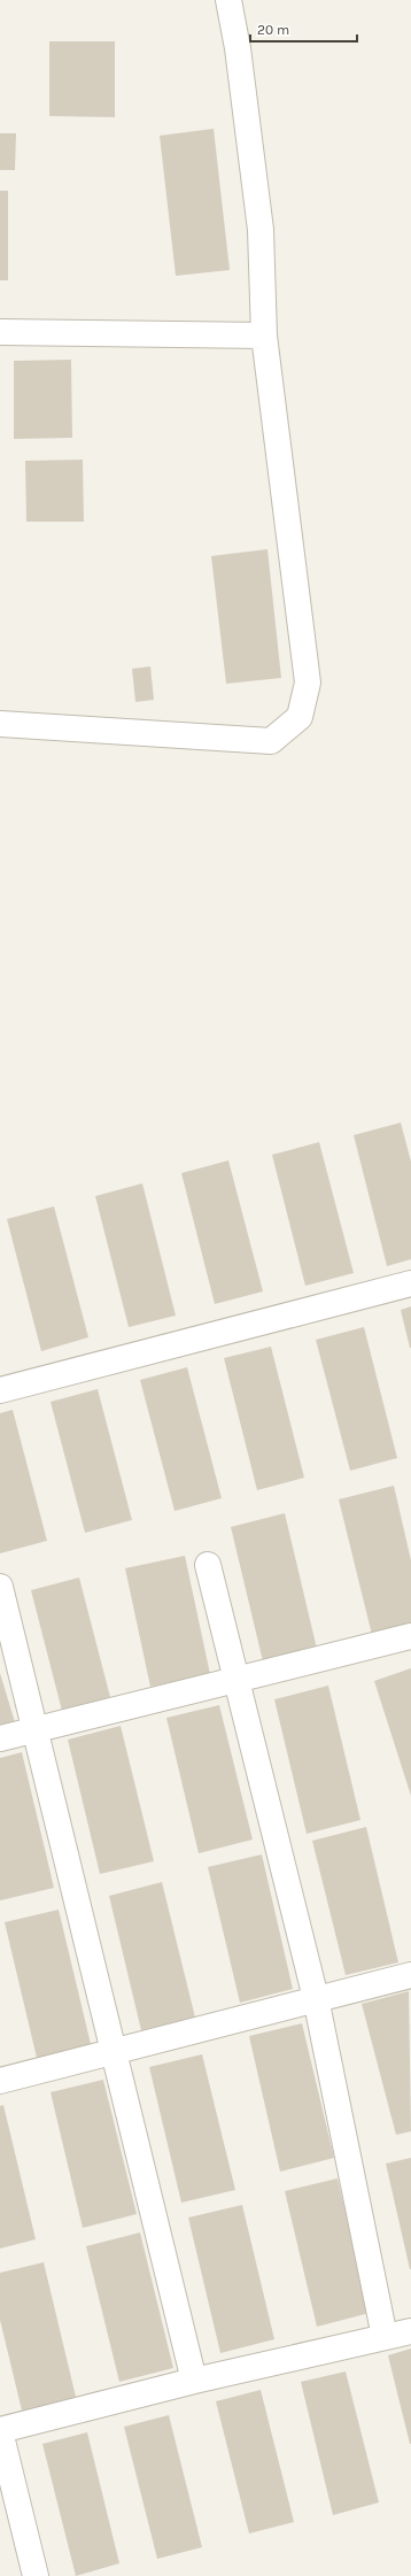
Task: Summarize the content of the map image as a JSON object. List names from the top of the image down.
{
  "scale_bar": "20 m"
}
